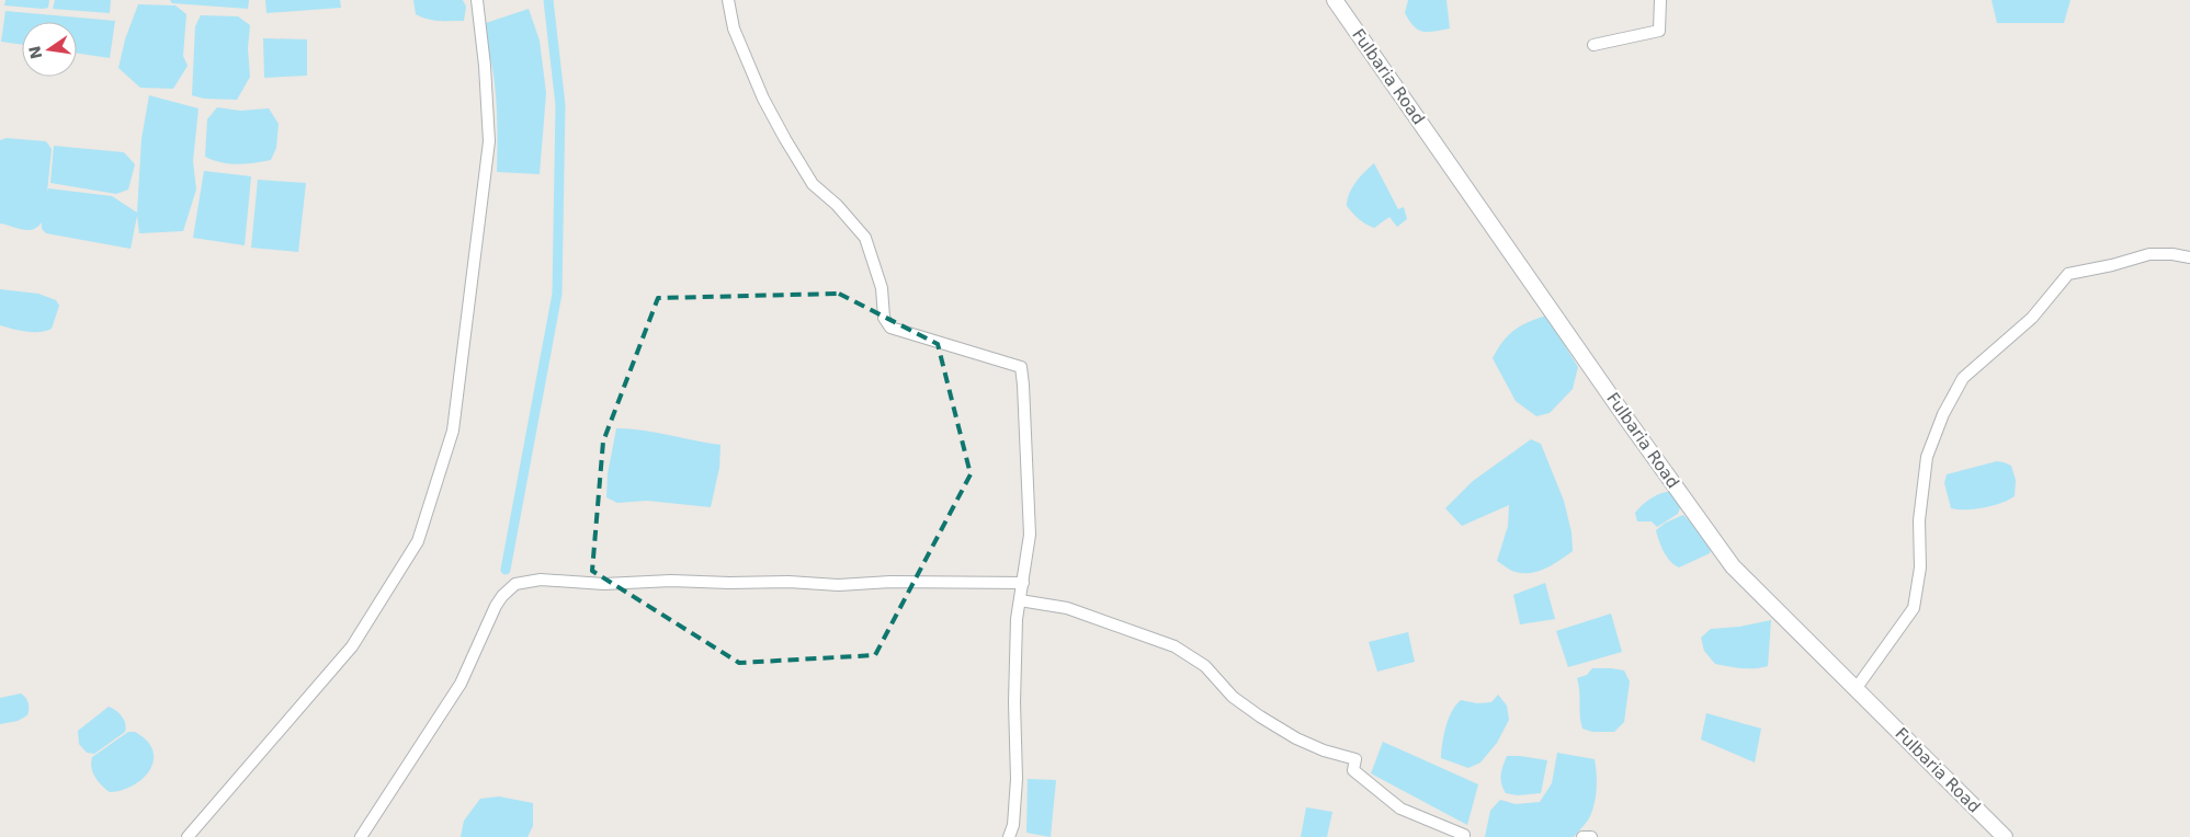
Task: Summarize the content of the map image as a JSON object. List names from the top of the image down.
{
  "streets": {
    "main road": ["Fulbaria Road"]
  },
  "north": "left"
}
